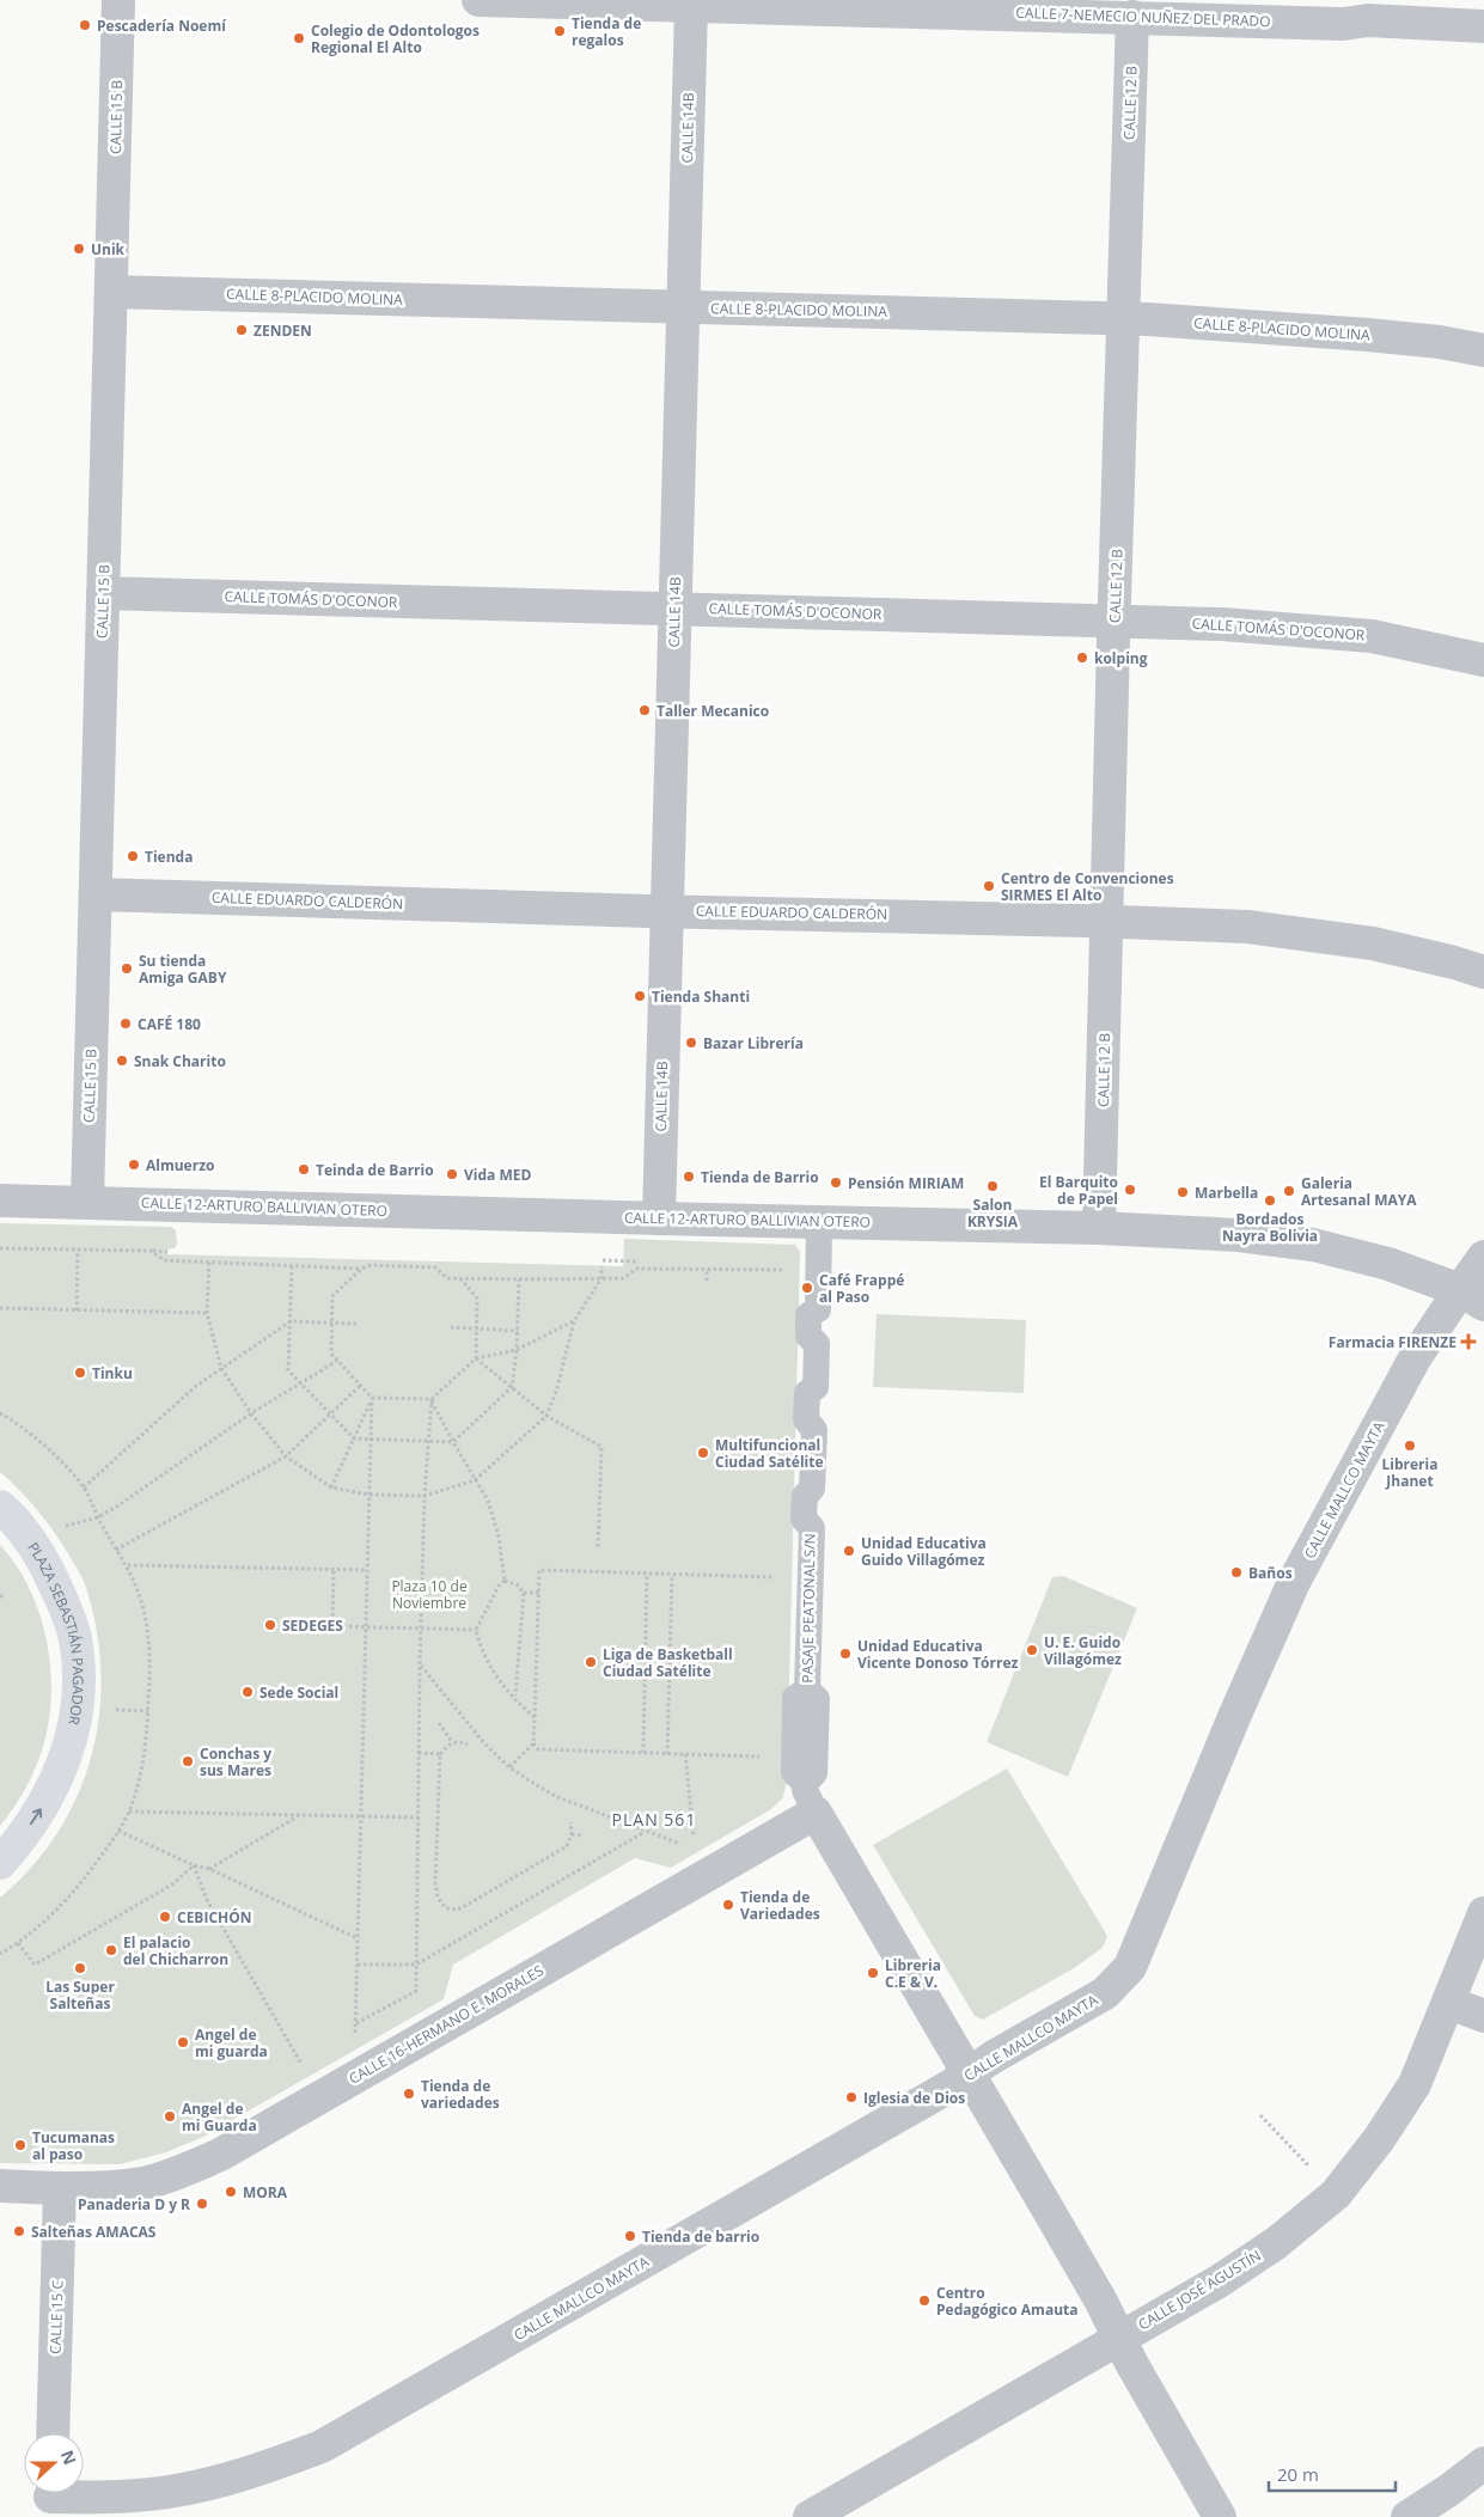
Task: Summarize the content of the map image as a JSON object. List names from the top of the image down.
{
  "streets": {
    "main road": ["PLAZA SEBASTIÁN PAGADOR"],
    "street": [
      "CALLE 7-NEMECIO NUÑEZ DEL PRADO",
      "CALLE 12 B",
      "CALLE 15 B",
      "CALLE 14B",
      "CALLE 8-PLACIDO MOLINA",
      "CALLE TOMÁS D'OCONOR",
      "CALLE EDUARDO CALDERÓN",
      "CALLE 12-ARTURO BALLIVIAN OTERO",
      "CALLE MALLCO MAYTA",
      "PASAJE PEATONAL S/N",
      "CALLE 16-HERMANO E. MORALES",
      "CALLE JOSÉ AGUSTÍN",
      "CALLE 15 C"
    ]
  },
  "crossings": [
    ["CALLE 7-NEMECIO NUÑEZ DEL PRADO", "CALLE 12 B"],
    ["CALLE 7-NEMECIO NUÑEZ DEL PRADO", "CALLE 14B"],
    ["CALLE 12 B", "CALLE 8-PLACIDO MOLINA"],
    ["CALLE 12 B", "CALLE TOMÁS D'OCONOR"],
    ["CALLE 12 B", "CALLE EDUARDO CALDERÓN"],
    ["CALLE 12 B", "CALLE 12-ARTURO BALLIVIAN OTERO"],
    ["CALLE 15 B", "CALLE 8-PLACIDO MOLINA"],
    ["CALLE 15 B", "CALLE TOMÁS D'OCONOR"],
    ["CALLE 15 B", "CALLE EDUARDO CALDERÓN"],
    ["CALLE 15 B", "CALLE 12-ARTURO BALLIVIAN OTERO"],
    ["CALLE 14B", "CALLE 8-PLACIDO MOLINA"],
    ["CALLE 14B", "CALLE TOMÁS D'OCONOR"],
    ["CALLE 14B", "CALLE EDUARDO CALDERÓN"],
    ["CALLE 14B", "CALLE 12-ARTURO BALLIVIAN OTERO"],
    ["CALLE 12-ARTURO BALLIVIAN OTERO", "CALLE MALLCO MAYTA"],
    ["CALLE 12-ARTURO BALLIVIAN OTERO", "PASAJE PEATONAL S/N"],
    ["PASAJE PEATONAL S/N", "CALLE 16-HERMANO E. MORALES"],
    ["CALLE 16-HERMANO E. MORALES", "CALLE 15 C"]
  ],
  "one_way": ["PLAZA SEBASTIÁN PAGADOR"],
  "districts": ["PLAN 561"],
  "parks": ["Plaza 10 de Noviembre"],
  "places": {
    "other": [
      "Pescadería Noemí",
      "Tienda de regalos",
      "Colegio de Odontologos Regional El Alto",
      "Unik",
      "ZENDEN",
      "kolping",
      "Taller Mecanico",
      "Tienda",
      "Centro de Convenciones SIRMES El Alto",
      "Su tienda Amiga GABY",
      "Tienda Shanti",
      "CAFÉ 180",
      "Bazar Librería",
      "Snak Charito",
      "Almuerzo",
      "Teinda de Barrio",
      "Vida MED",
      "Tienda de Barrio",
      "Pensión MIRIAM",
      "Salon KRYSIA",
      "El Barquito de Papel",
      "Galeria Artesanal MAYA",
      "Marbella",
      "Bordados Nayra Bolivia",
      "Café Frappé al Paso",
      "Tinku",
      "Libreria Jhanet",
      "Multifuncional Ciudad Satélite",
      "Unidad Educativa Guido Villagómez",
      "Baños",
      "SEDEGES",
      "U. E. Guido Villagómez",
      "Unidad Educativa Vicente Donoso Tórrez",
      "Liga de Basketball Ciudad Satélite",
      "Sede Social",
      "Conchas y sus Mares",
      "Tienda de Variedades",
      "CEBICHÓN",
      "El palacio del Chicharron",
      "Las Super Salteñas",
      "Libreria C.E & V.",
      "Angel de mi guarda",
      "Tienda de variedades",
      "Iglesia de Dios",
      "Angel de mi Guarda",
      "Tucumanas al paso",
      "MORA",
      "Panaderia D y R",
      "Salteñas AMACAS",
      "Tienda de barrio",
      "Centro Pedagógico Amauta"
    ],
    "health": ["Farmacia FIRENZE"]
  },
  "scale_bar": "20 m",
  "north": "right"
}
